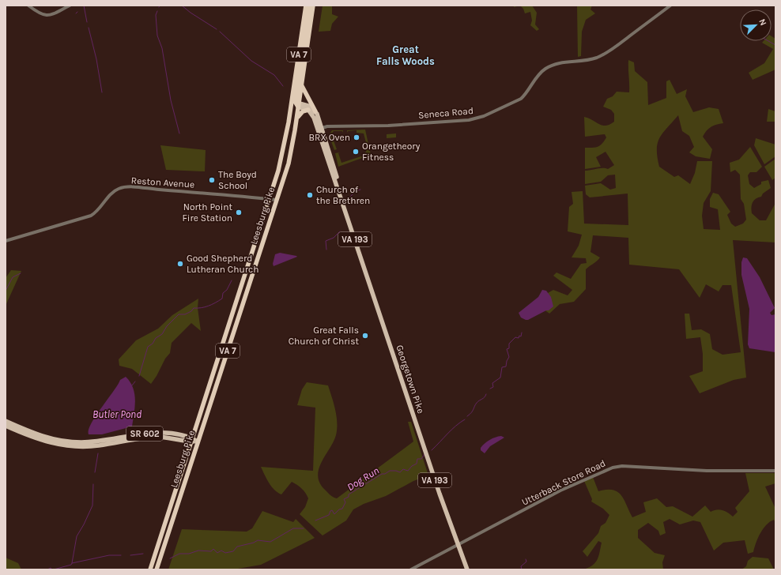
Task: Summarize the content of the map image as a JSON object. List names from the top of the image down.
{
  "streets": {
    "highway": ["VA 7", "Leesburg Pike"],
    "main road": ["VA 193", "Georgetown Pike", "SR 602"],
    "street": ["Seneca Road", "Reston Avenue", "Utterback Store Road"]
  },
  "crossings": [
    ["Seneca Road", "Georgetown Pike"],
    ["Reston Avenue", "Leesburg Pike"],
    ["Leesburg Pike", "SR 602"],
    ["Georgetown Pike", "Utterback Store Road"]
  ],
  "districts": ["Great Falls Woods"],
  "water": ["Butler Pond", "Dog Run"],
  "places": [
    "BRX Oven",
    "Orangetheory Fitness",
    "The Boyd School",
    "Church of the Brethren",
    "North Point Fire Station",
    "Good Shepherd Lutheran Church",
    "Great Falls Church of Christ"
  ],
  "north": "top right"
}
